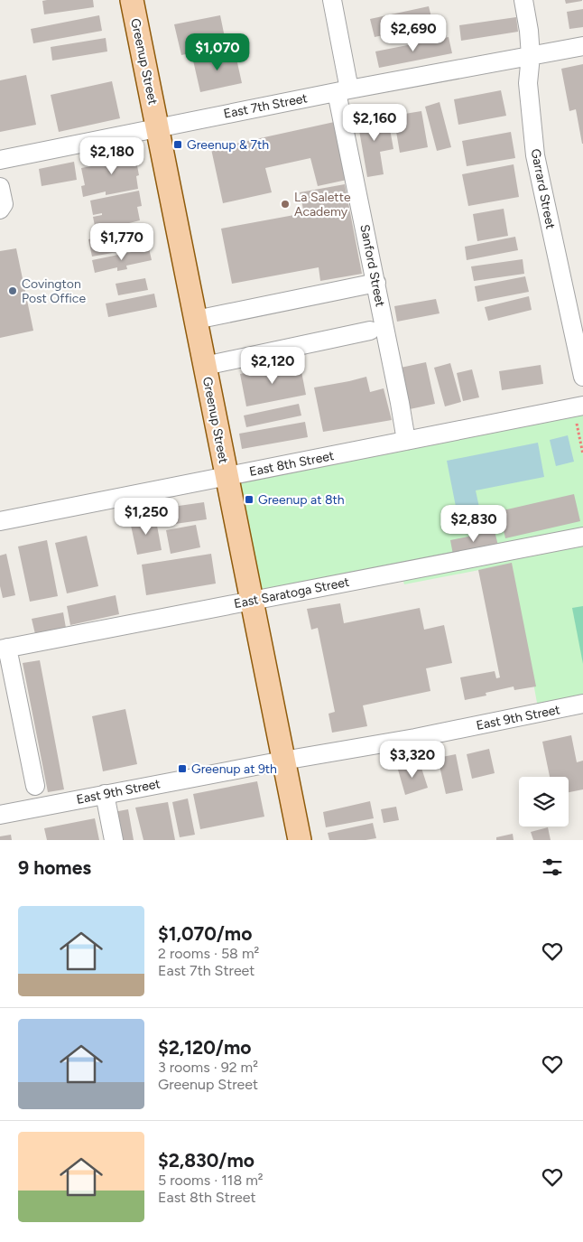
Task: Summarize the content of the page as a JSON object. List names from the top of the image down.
{
  "streets": {
    "main road": ["Greenup Street"],
    "street": [
      "East 7th Street",
      "Garrard Street",
      "Sanford Street",
      "East 8th Street",
      "East Saratoga Street",
      "East 9th Street"
    ]
  },
  "crossings": [
    ["Greenup Street", "East 7th Street"],
    ["Greenup Street", "East 8th Street"],
    ["Greenup Street", "East Saratoga Street"],
    ["Greenup Street", "East 9th Street"],
    ["East 7th Street", "Garrard Street"],
    ["East 7th Street", "Sanford Street"],
    ["Sanford Street", "East 8th Street"]
  ],
  "places": {
    "transit": ["Greenup & 7th", "Greenup at 8th", "Greenup at 9th"],
    "other": ["La Salette Academy", "Covington Post Office"]
  },
  "page": {
    "price": [
      "$2,690",
      "$1,070",
      "$2,160",
      "$2,180",
      "$1,770",
      "$2,120",
      "$1,250",
      "$2,830",
      "$3,320"
    ],
    "heading": "9 homes",
    "list": [
      {
        "name": "$1,070/mo",
        "note": "2 rooms · 58 m² · East 7th Street"
      },
      {
        "name": "$2,120/mo",
        "note": "3 rooms · 92 m² · Greenup Street"
      },
      {
        "name": "$2,830/mo",
        "note": "5 rooms · 118 m² · East 8th Street"
      }
    ]
  }
}
